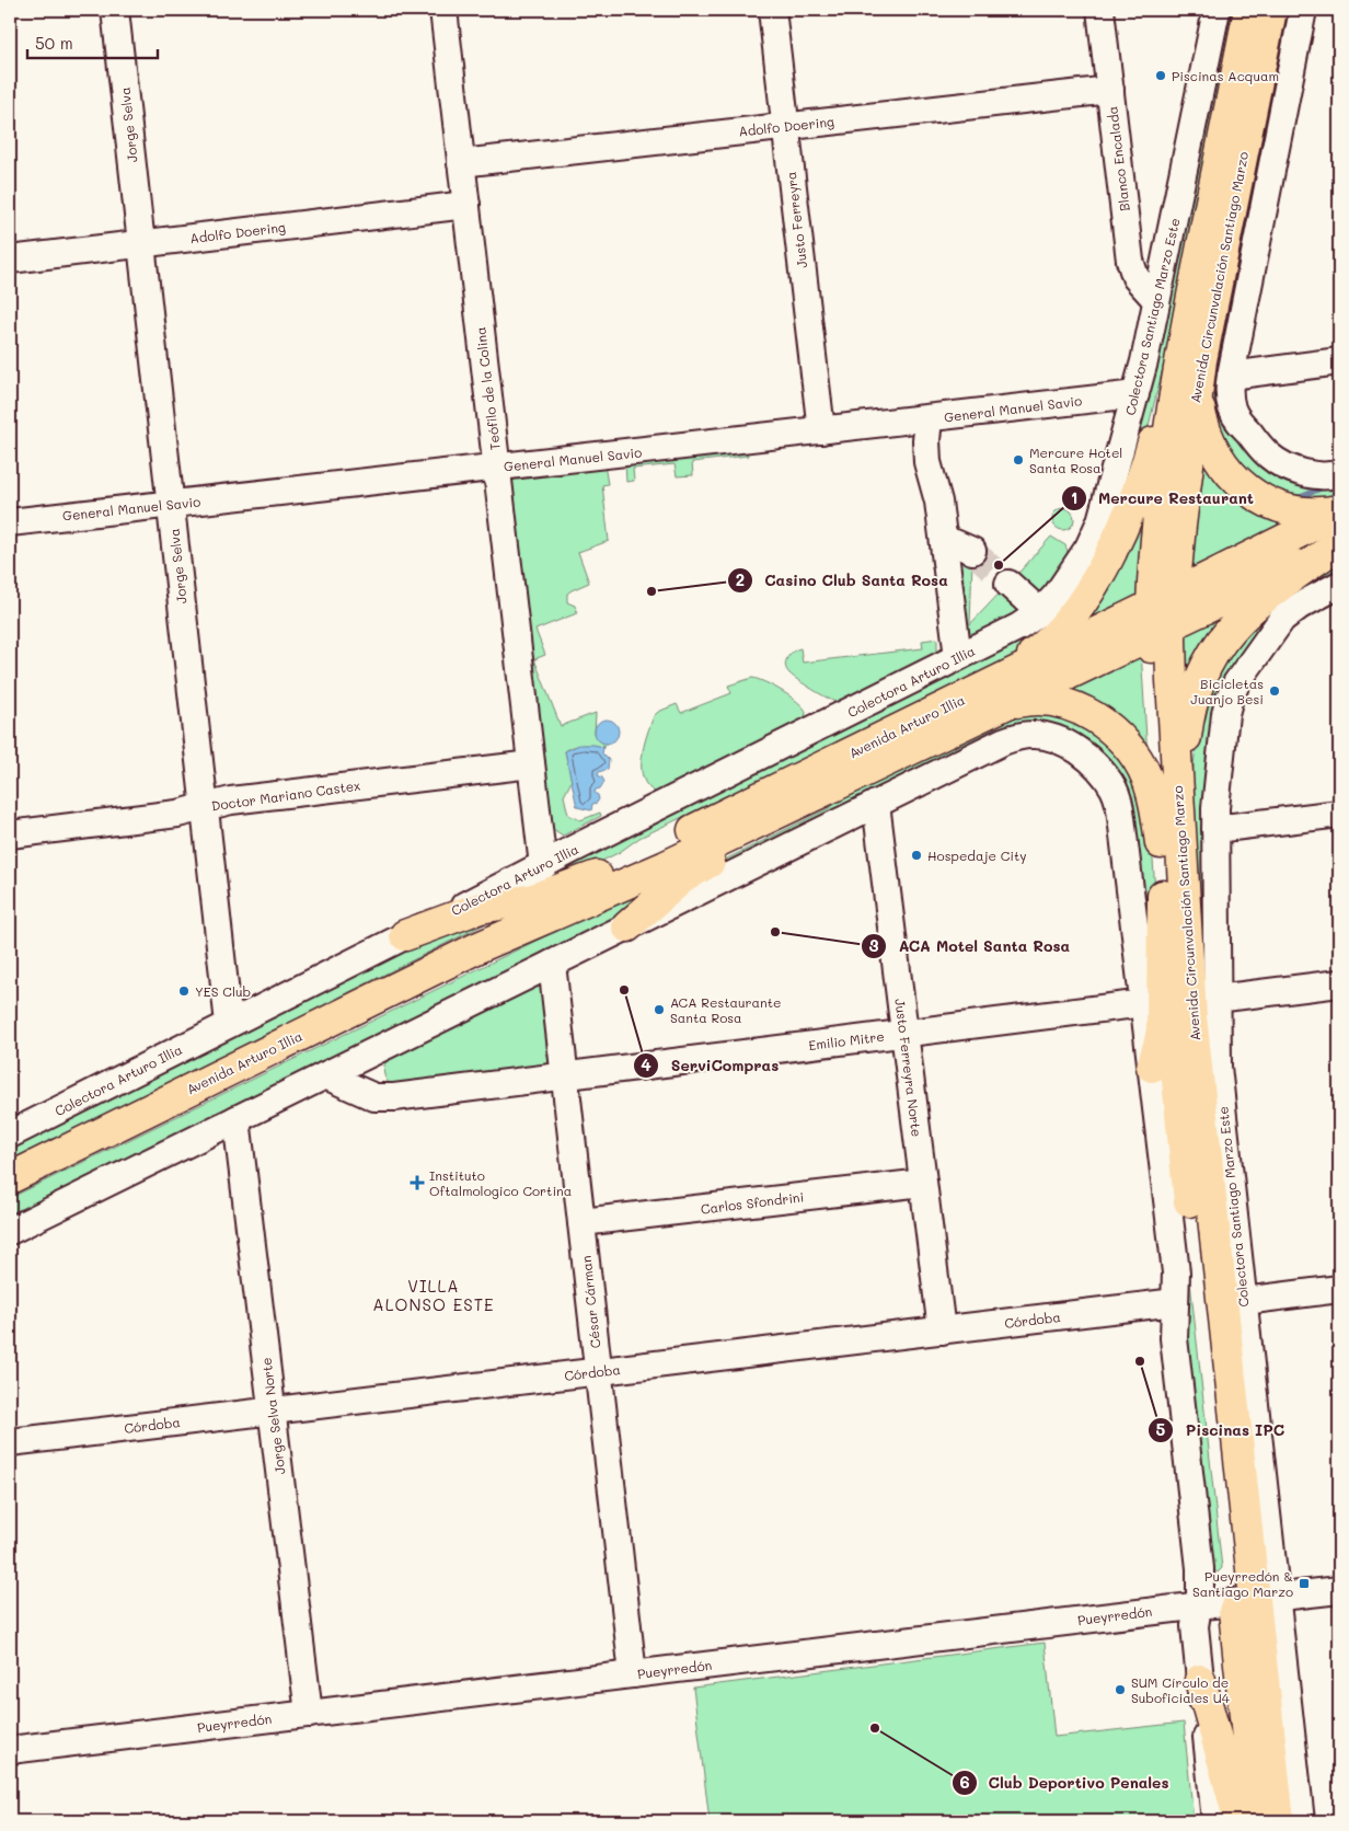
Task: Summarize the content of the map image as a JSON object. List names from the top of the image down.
{
  "streets": {
    "main road": ["Avenida Circunvalación Santiago Marzo", "Avenida Arturo Illia"],
    "street": [
      "Jorge Selva",
      "Adolfo Doering",
      "Blanco Encalada",
      "Justo Ferreyra",
      "Colectora Santiago Marzo Este",
      "Teófilo de la Colina",
      "General Manuel Savio",
      "Colectora Arturo Illia",
      "Doctor Mariano Castex",
      "Emilio Mitre",
      "Justo Ferreyra Norte",
      "Carlos Sfondrini",
      "César Cárman",
      "Córdoba",
      "Jorge Selva Norte",
      "Pueyrredón"
    ]
  },
  "crossings": [
    ["Jorge Selva", "Adolfo Doering"],
    ["Jorge Selva", "General Manuel Savio"],
    ["Jorge Selva", "Colectora Arturo Illia"],
    ["Jorge Selva", "Doctor Mariano Castex"],
    ["Adolfo Doering", "Blanco Encalada"],
    ["Adolfo Doering", "Justo Ferreyra"],
    ["Adolfo Doering", "Teófilo de la Colina"],
    ["Blanco Encalada", "Colectora Santiago Marzo Este"],
    ["Justo Ferreyra", "General Manuel Savio"],
    ["Avenida Circunvalación Santiago Marzo", "Colectora Santiago Marzo Este"],
    ["Avenida Circunvalación Santiago Marzo", "Avenida Arturo Illia"],
    ["Avenida Circunvalación Santiago Marzo", "Pueyrredón"],
    ["Colectora Santiago Marzo Este", "General Manuel Savio"],
    ["Colectora Santiago Marzo Este", "Colectora Arturo Illia"],
    ["Colectora Santiago Marzo Este", "Pueyrredón"],
    ["Teófilo de la Colina", "General Manuel Savio"],
    ["Teófilo de la Colina", "Colectora Arturo Illia"],
    ["Teófilo de la Colina", "Doctor Mariano Castex"],
    ["Emilio Mitre", "Justo Ferreyra Norte"],
    ["Emilio Mitre", "César Cárman"],
    ["Justo Ferreyra Norte", "Carlos Sfondrini"],
    ["Justo Ferreyra Norte", "Córdoba"],
    ["Carlos Sfondrini", "César Cárman"],
    ["César Cárman", "Córdoba"],
    ["César Cárman", "Pueyrredón"],
    ["Córdoba", "Jorge Selva Norte"],
    ["Jorge Selva Norte", "Pueyrredón"]
  ],
  "districts": ["VILLA ALONSO ESTE"],
  "places": {
    "other": [
      "Piscinas Acquam",
      "Mercure Hotel Santa Rosa",
      "Mercure Restaurant",
      "Casino Club Santa Rosa",
      "Bicicletas Juanjo Besi",
      "Hospedaje City",
      "ACA Motel Santa Rosa",
      "ServiCompras",
      "YES Club",
      "ACA Restaurante Santa Rosa",
      "Piscinas IPC",
      "SUM Círculo de Suboficiales U4",
      "Club Deportivo Penales"
    ],
    "health": ["Instituto Oftalmologico Cortina"],
    "transit": ["Pueyrredón & Santiago Marzo"]
  },
  "scale_bar": "50 m"
}
